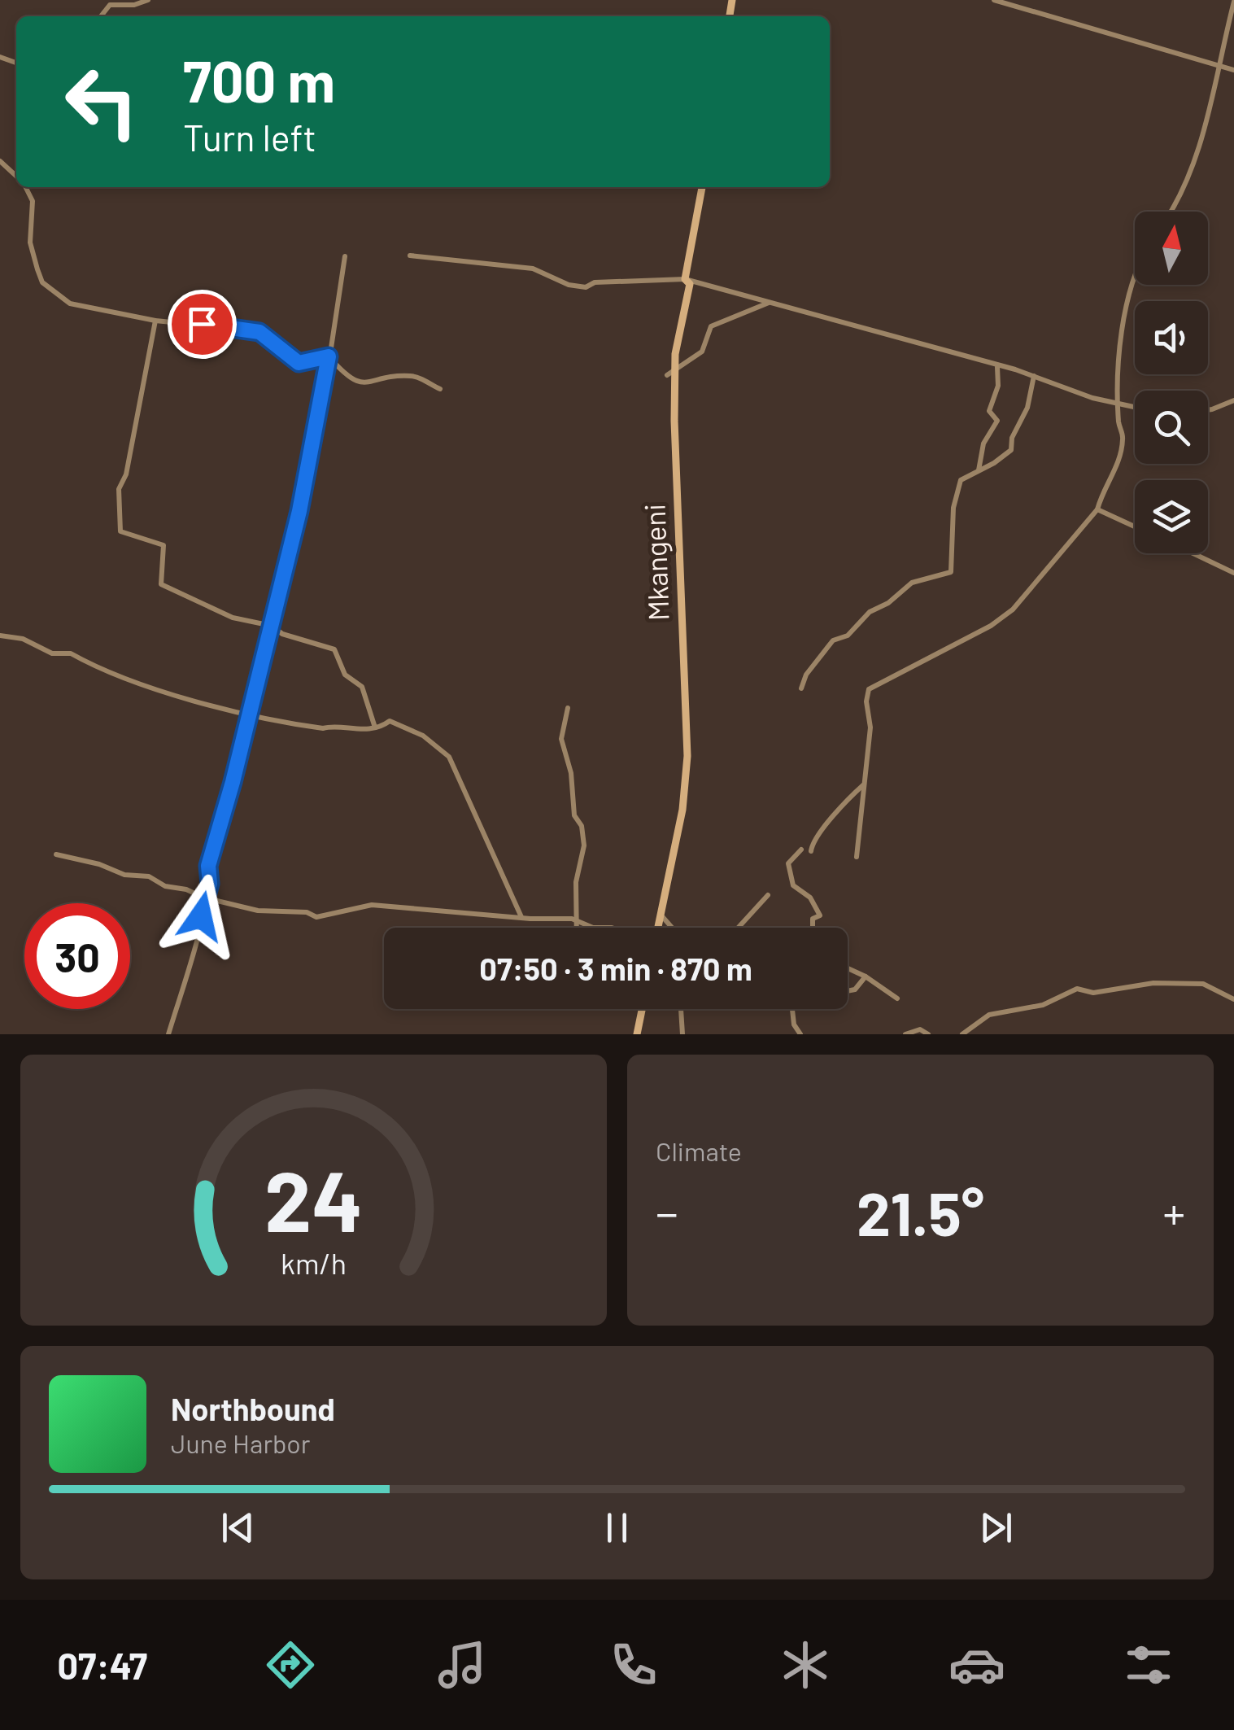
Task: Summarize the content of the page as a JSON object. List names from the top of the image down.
{
  "streets": {
    "street": ["Mkangeni"]
  },
  "north": "top",
  "page": {
    "turn": ["700 m", "Turn left"],
    "limit": "30",
    "trip": "07:50 · 3 min · 870 m",
    "tile": "Climate",
    "heat": ["−", "21.5°", "+"],
    "song": ["Northbound", "June Harbor"],
    "tabs": "07:47",
    "gauge": ["24", "km/h"]
  }
}
